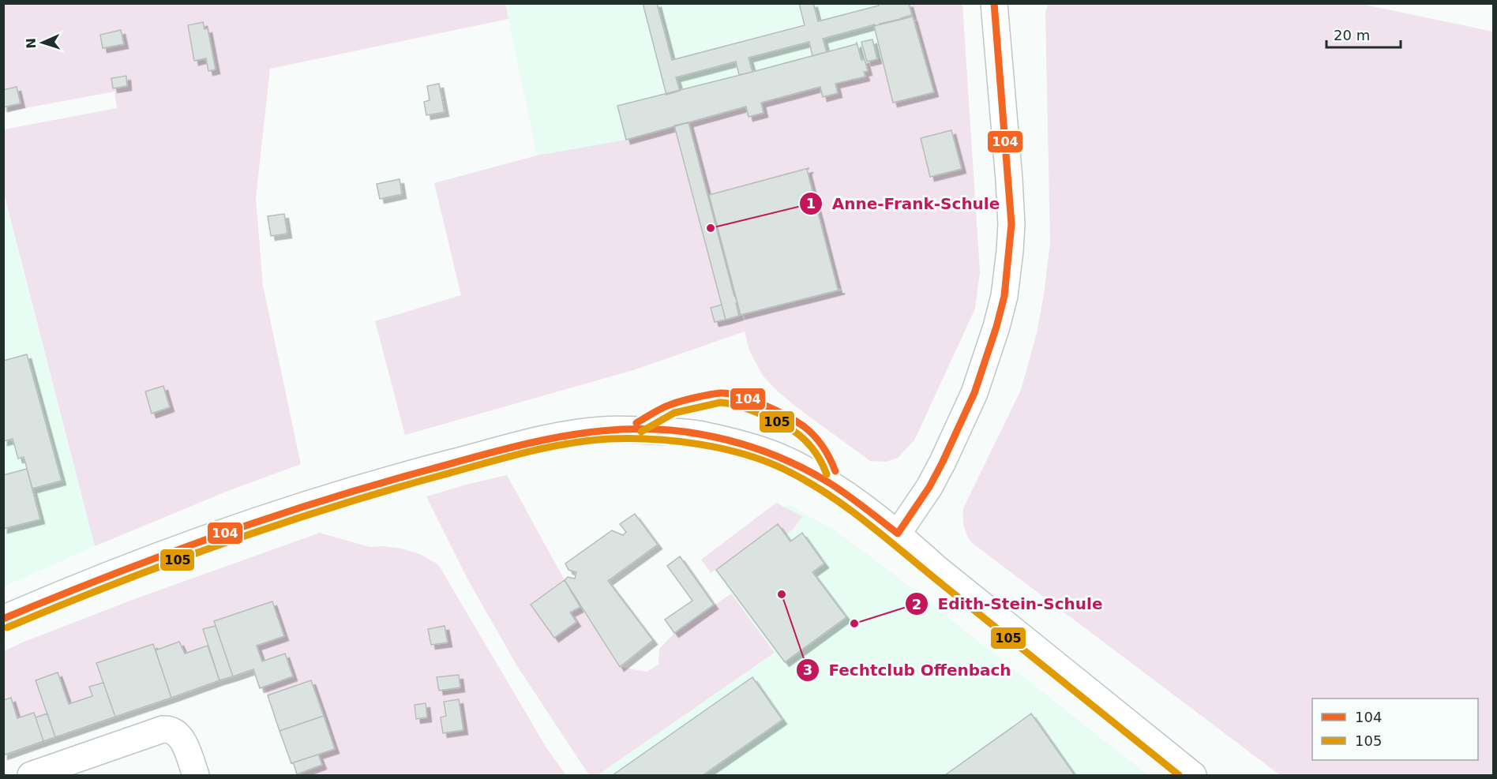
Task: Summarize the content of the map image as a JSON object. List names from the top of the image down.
{
  "places": ["Anne-Frank-Schule", "Fechtclub Offenbach", "Edith-Stein-Schule"],
  "lines": ["transit line 104", "transit line 105"],
  "legend": ["104", "105"],
  "scale_bar": "20 m",
  "north": "left"
}
